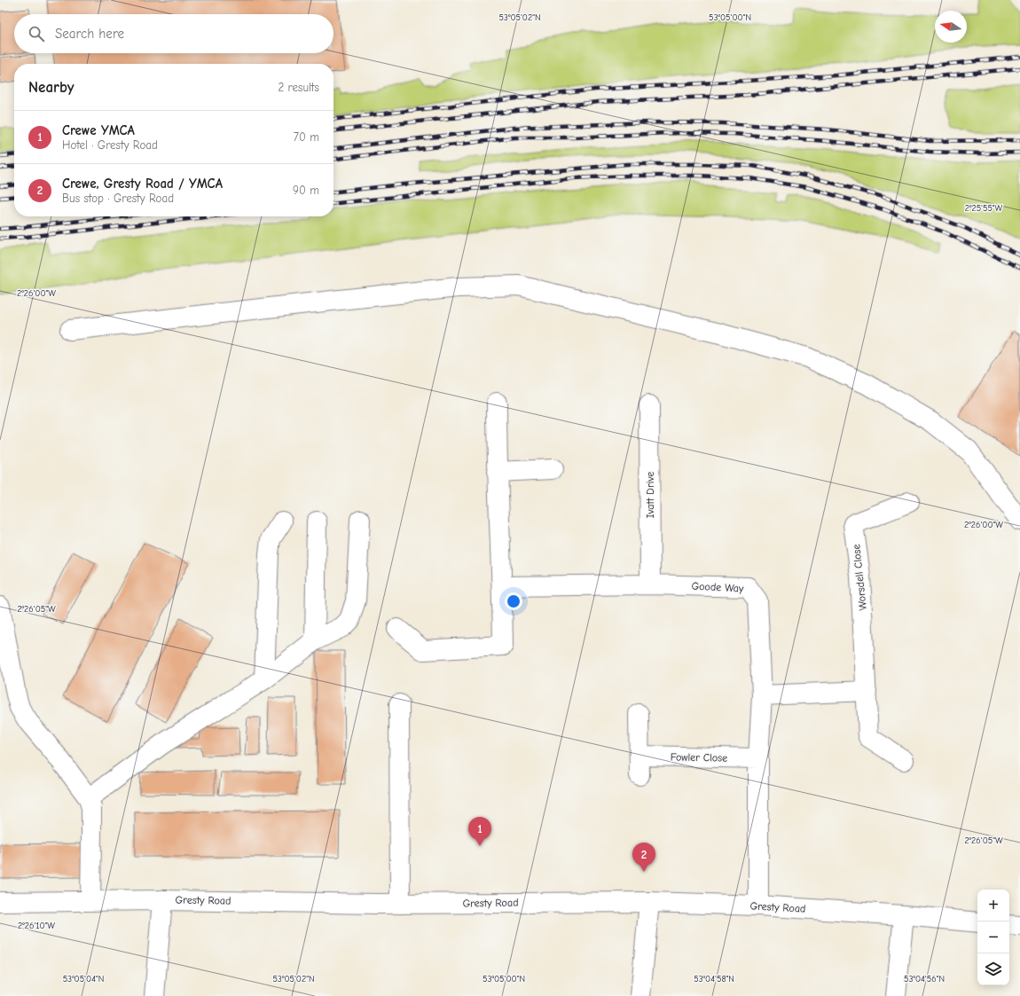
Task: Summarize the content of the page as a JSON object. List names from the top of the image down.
{
  "streets": {
    "street": [
      "Ivatt Drive",
      "Worsdell Close",
      "Goode Way",
      "Fowler Close",
      "Gresty Road"
    ]
  },
  "crossings": [
    ["Ivatt Drive", "Goode Way"],
    ["Goode Way", "Fowler Close"],
    ["Goode Way", "Gresty Road"]
  ],
  "north": "left",
  "page": {
    "search": "Search here",
    "heading": ["Nearby", "2 results"],
    "list": [
      {
        "mark": "1",
        "name": "Crewe YMCA",
        "note": "Hotel · Gresty Road",
        "value": "70 m"
      },
      {
        "mark": "2",
        "name": "Crewe, Gresty Road / YMCA",
        "note": "Bus stop · Gresty Road",
        "value": "90 m"
      }
    ],
    "pins": ["1", "2"],
    "map_buttons": ["+", "−"]
  },
  "coordinates": [
    "53°05'02\"N",
    "53°05'00\"N",
    "2°25'55\"W",
    "2°26'00\"W",
    "2°26'05\"W",
    "2°26'10\"W",
    "53°05'04\"N",
    "53°04'58\"N",
    "53°04'56\"N"
  ]
}
